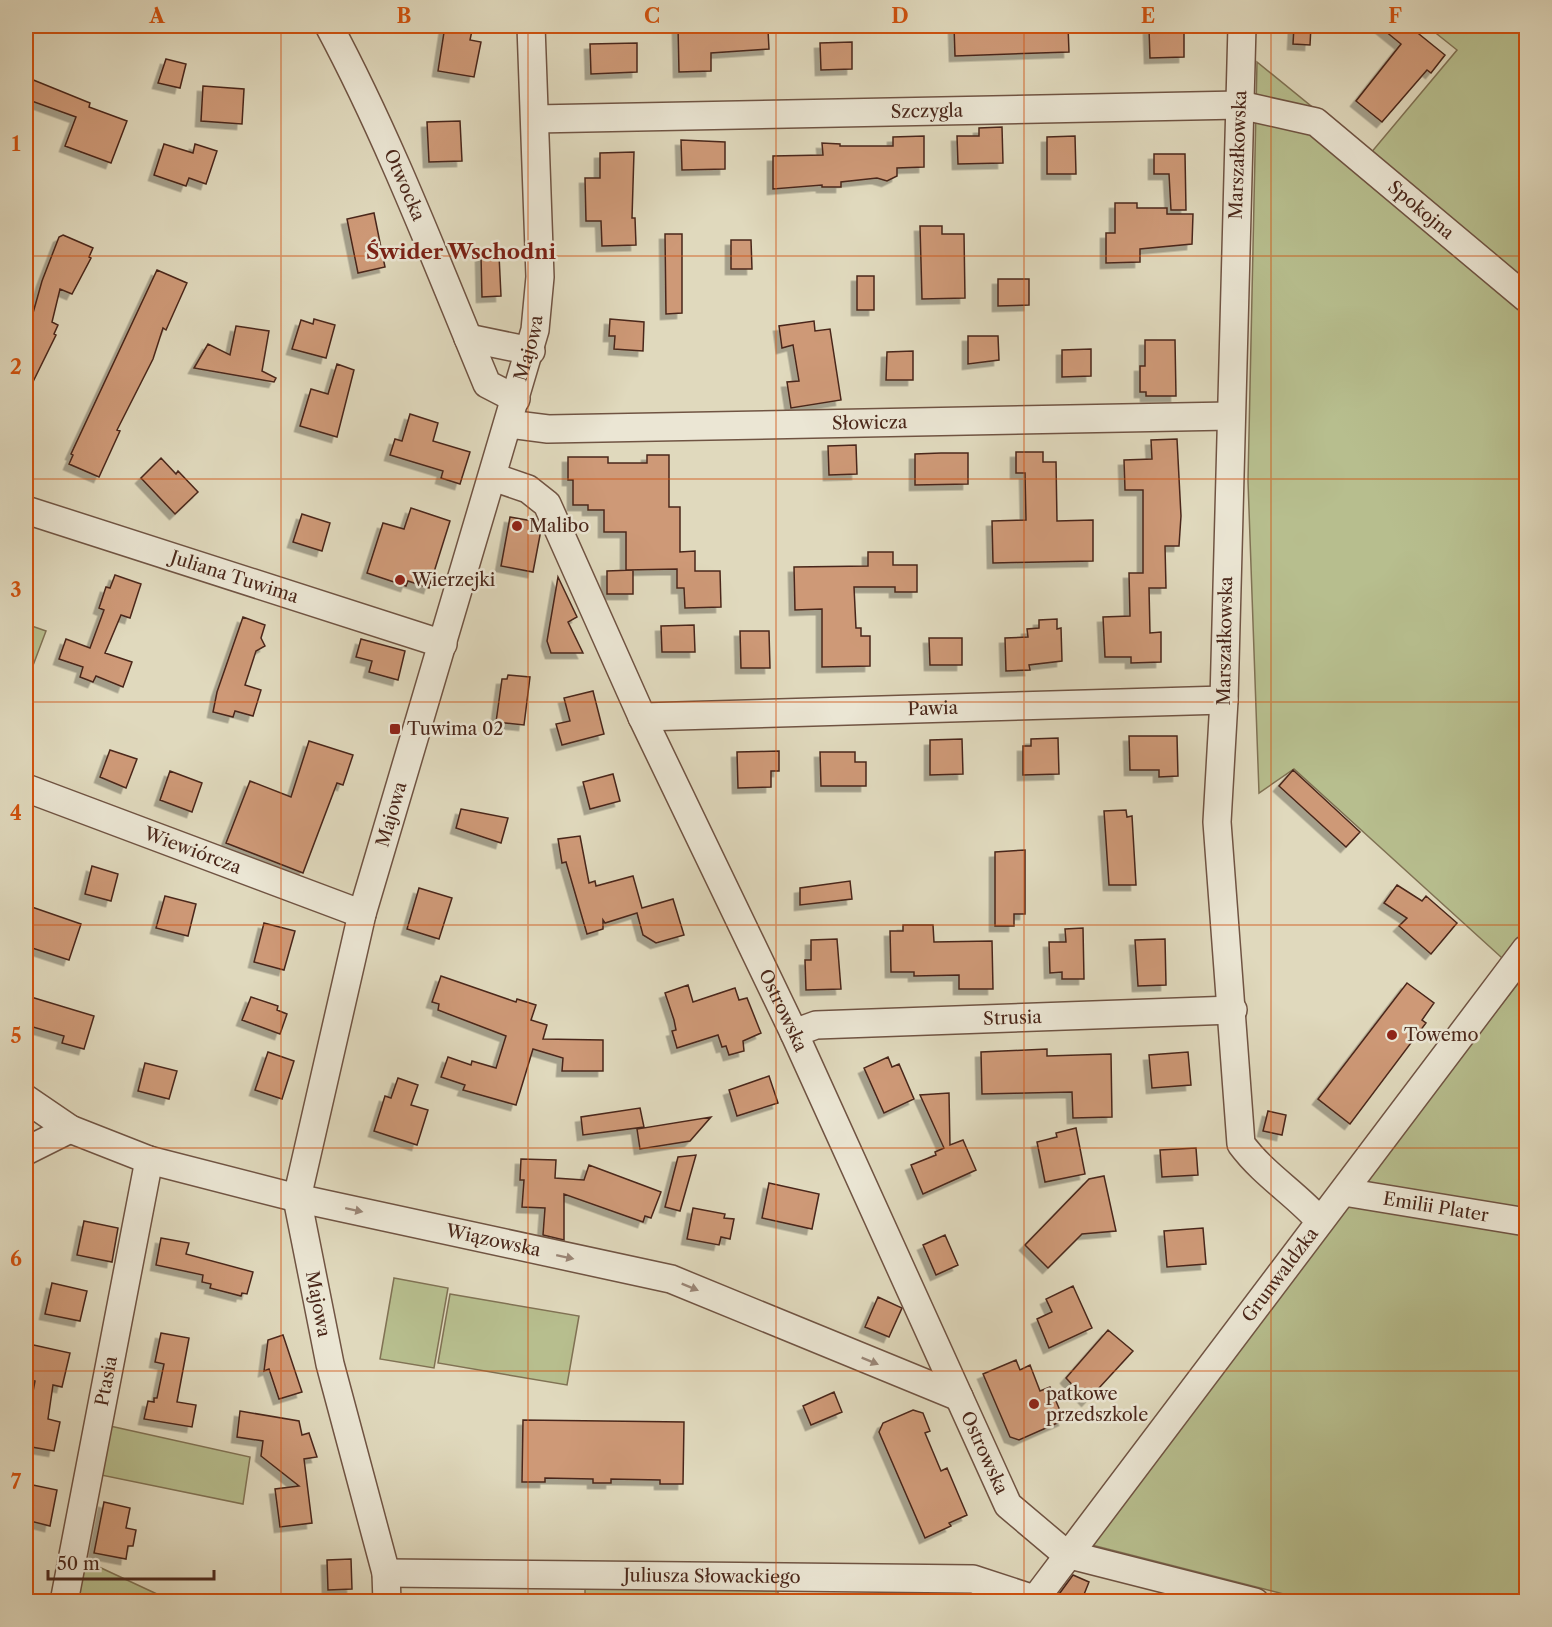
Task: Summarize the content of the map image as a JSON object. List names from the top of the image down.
{
  "streets": {
    "street": [
      "Szczygla",
      "Marszałkowska",
      "Otwocka",
      "Spokojna",
      "Majowa",
      "Słowicza",
      "Juliana Tuwima",
      "Pawia",
      "Wiewiórcza",
      "Ostrowska",
      "Strusia",
      "Emilii Plater",
      "Wiązowska",
      "Grunwaldzka",
      "Ptasia",
      "Juliusza Słowackiego"
    ]
  },
  "crossings": [
    ["Szczygla", "Marszałkowska"],
    ["Szczygla", "Spokojna"],
    ["Szczygla", "Majowa"],
    ["Marszałkowska", "Słowicza"],
    ["Marszałkowska", "Pawia"],
    ["Marszałkowska", "Strusia"],
    ["Marszałkowska", "Grunwaldzka"],
    ["Otwocka", "Majowa"],
    ["Otwocka", "Słowicza"],
    ["Majowa", "Słowicza"],
    ["Majowa", "Juliana Tuwima"],
    ["Majowa", "Wiewiórcza"],
    ["Majowa", "Ostrowska"],
    ["Majowa", "Wiązowska"],
    ["Majowa", "Juliusza Słowackiego"],
    ["Pawia", "Ostrowska"],
    ["Ostrowska", "Strusia"],
    ["Ostrowska", "Wiązowska"],
    ["Ostrowska", "Grunwaldzka"],
    ["Emilii Plater", "Grunwaldzka"],
    ["Wiązowska", "Ptasia"],
    ["Grunwaldzka", "Juliusza Słowackiego"]
  ],
  "one_way": ["Wiązowska"],
  "districts": ["Świder Wschodni"],
  "places": {
    "other": [
      "Malibo",
      "Wierzejki",
      "Towemo",
      "patkowe przedszkole"
    ],
    "transit": ["Tuwima 02"]
  },
  "scale_bar": "50 m",
  "grid": {
    "columns": [
      "A",
      "B",
      "C",
      "D",
      "E",
      "F"
    ],
    "rows": [
      "1",
      "2",
      "3",
      "4",
      "5",
      "6",
      "7"
    ]
  }
}
